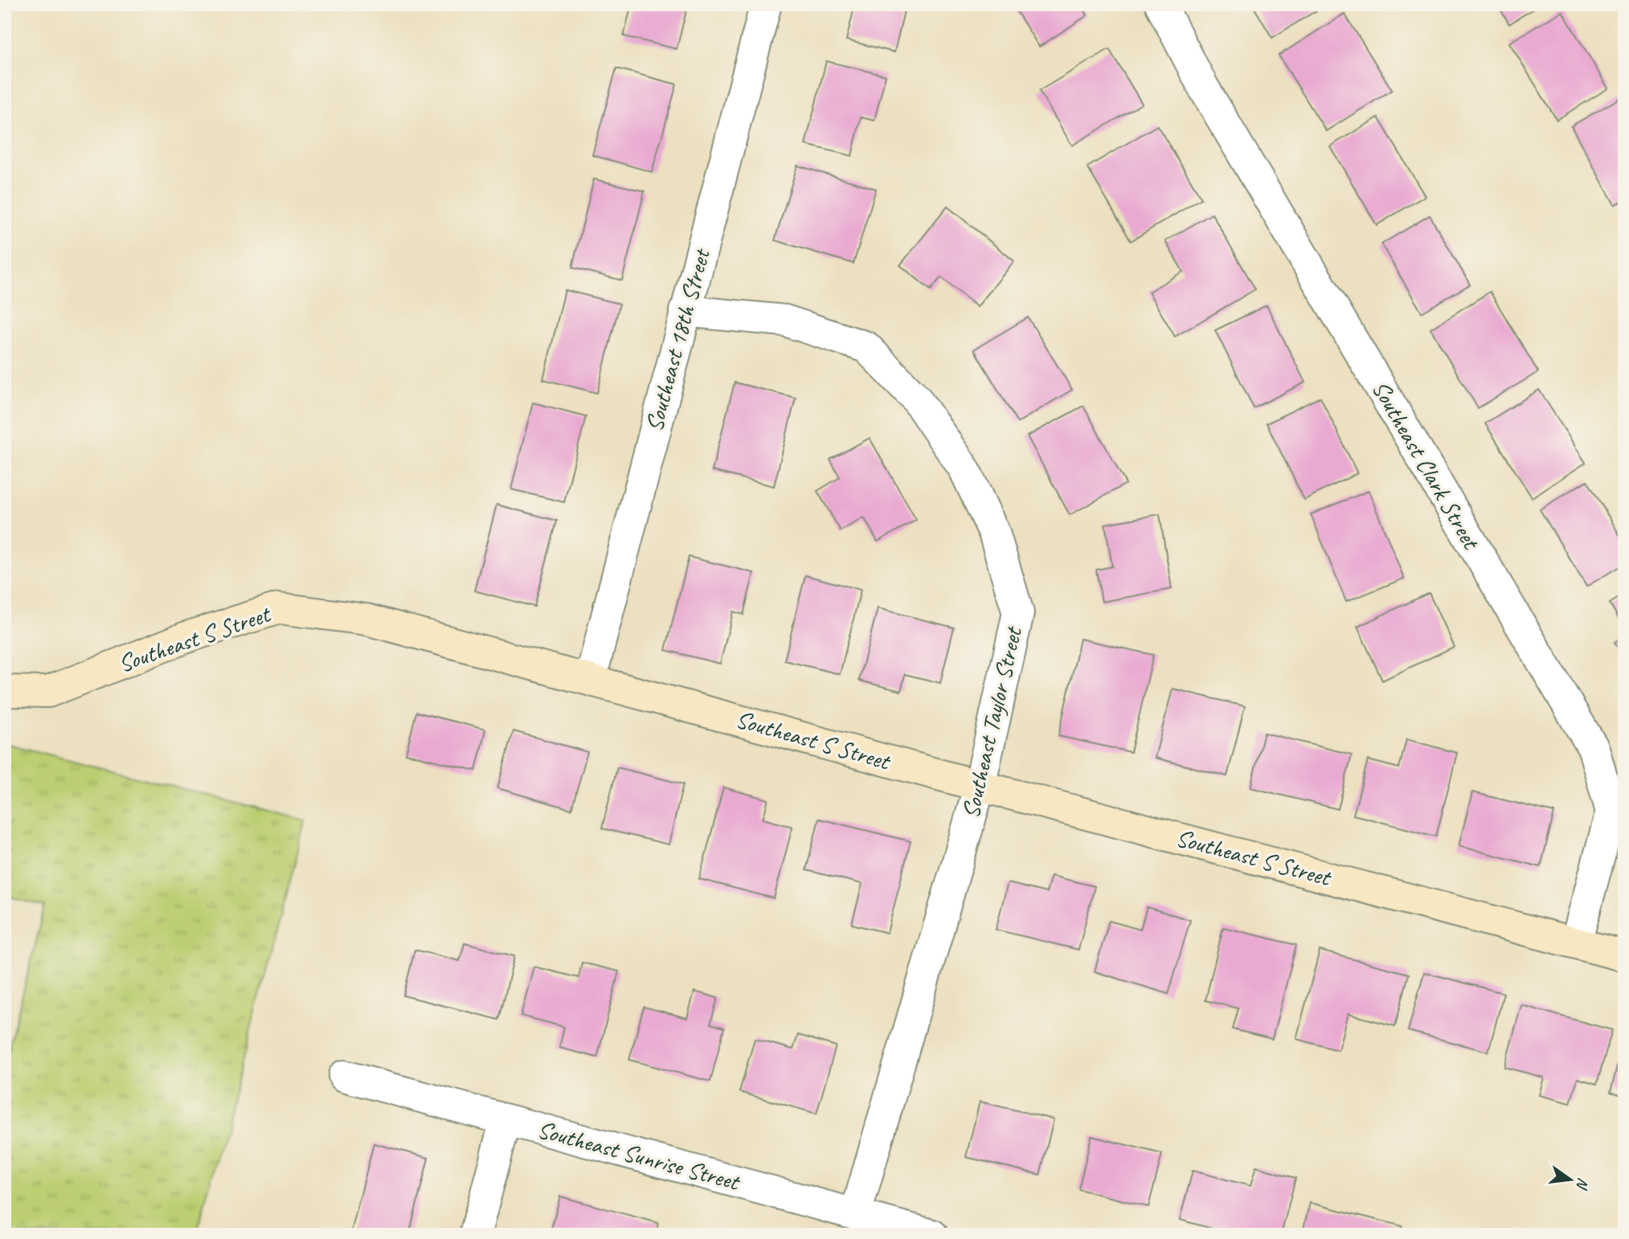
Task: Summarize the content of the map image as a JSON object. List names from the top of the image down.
{
  "streets": {
    "street": [
      "Southeast 18th Street",
      "Southeast Clark Street",
      "Southeast S Street",
      "Southeast Taylor Street",
      "Southeast Sunrise Street"
    ]
  },
  "crossings": [
    ["Southeast 18th Street", "Southeast S Street"],
    ["Southeast 18th Street", "Southeast Taylor Street"],
    ["Southeast Clark Street", "Southeast S Street"],
    ["Southeast S Street", "Southeast Taylor Street"],
    ["Southeast Taylor Street", "Southeast Sunrise Street"]
  ],
  "north": "right"
}
